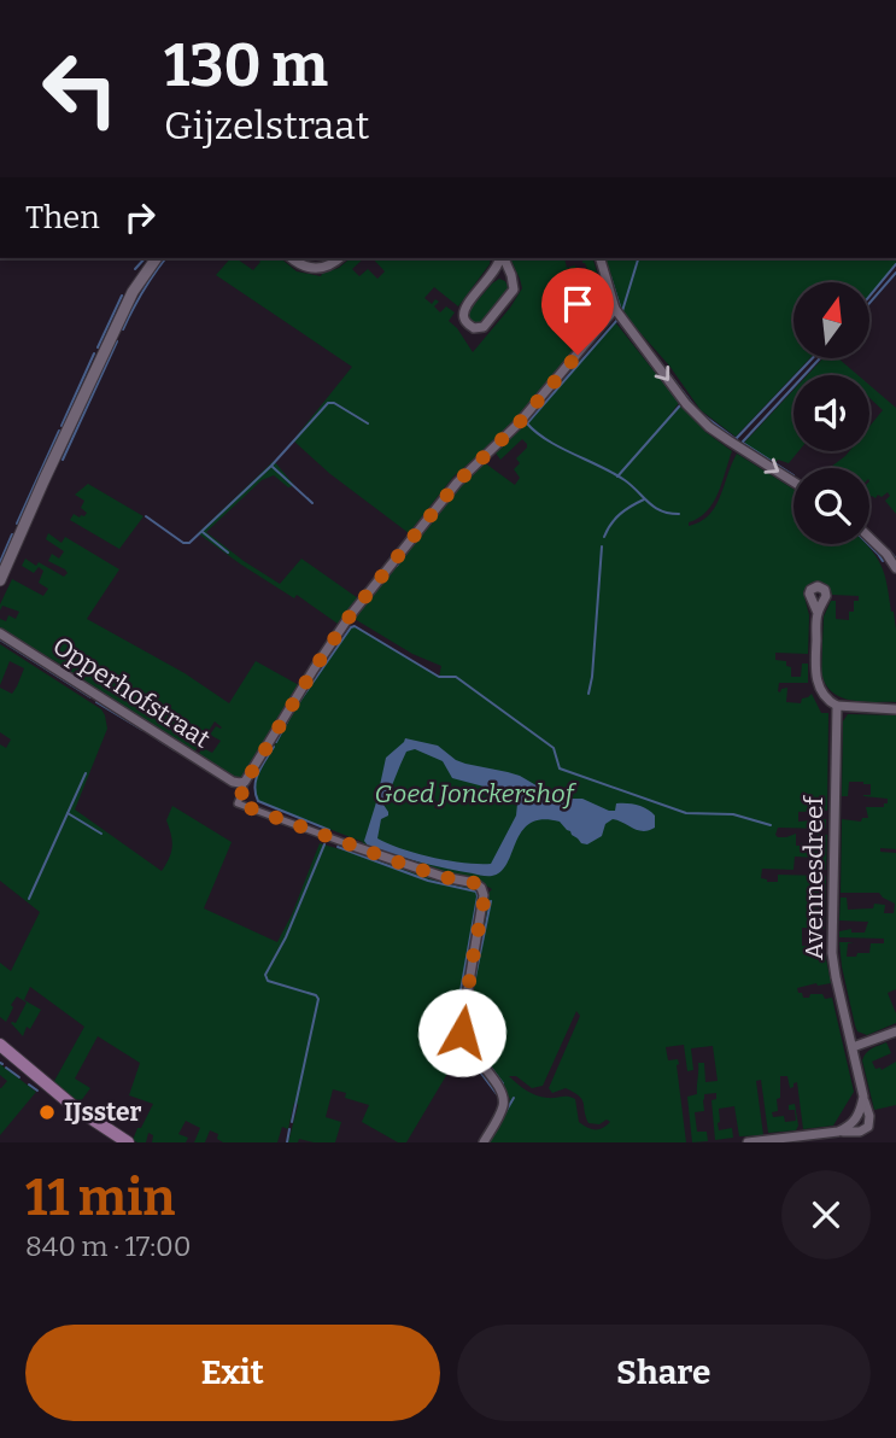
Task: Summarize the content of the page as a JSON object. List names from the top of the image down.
{
  "streets": {
    "street": ["Opperhofstraat", "Avennesdreef"]
  },
  "parks": ["Goed Jonckershof"],
  "places": ["IJsster"],
  "north": "top",
  "page": {
    "turn": ["130 m", "Gijzelstraat"],
    "then": "Then",
    "heading": ["11 min", "840 m · 17:00"],
    "buttons": ["Exit", "Share"]
  }
}
